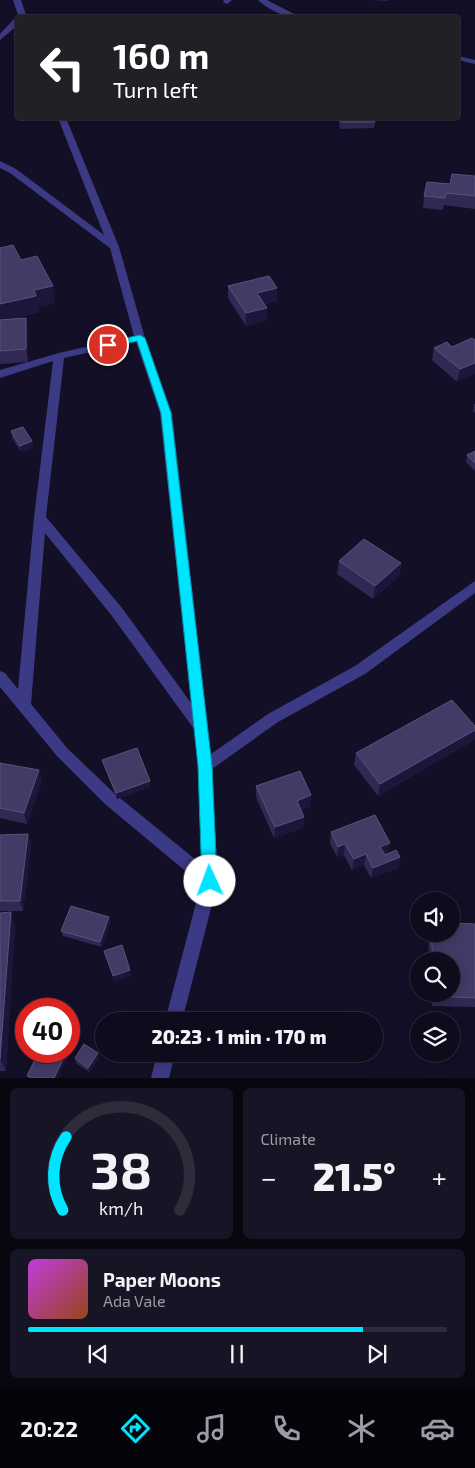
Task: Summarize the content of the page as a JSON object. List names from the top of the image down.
{
  "page": {
    "turn": ["160 m", "Turn left"],
    "limit": "40",
    "trip": "20:23 · 1 min · 170 m",
    "tile": "Climate",
    "heat": ["−", "21.5°", "+"],
    "song": ["Paper Moons", "Ada Vale"],
    "tabs": "20:22",
    "gauge": ["38", "km/h"]
  }
}
